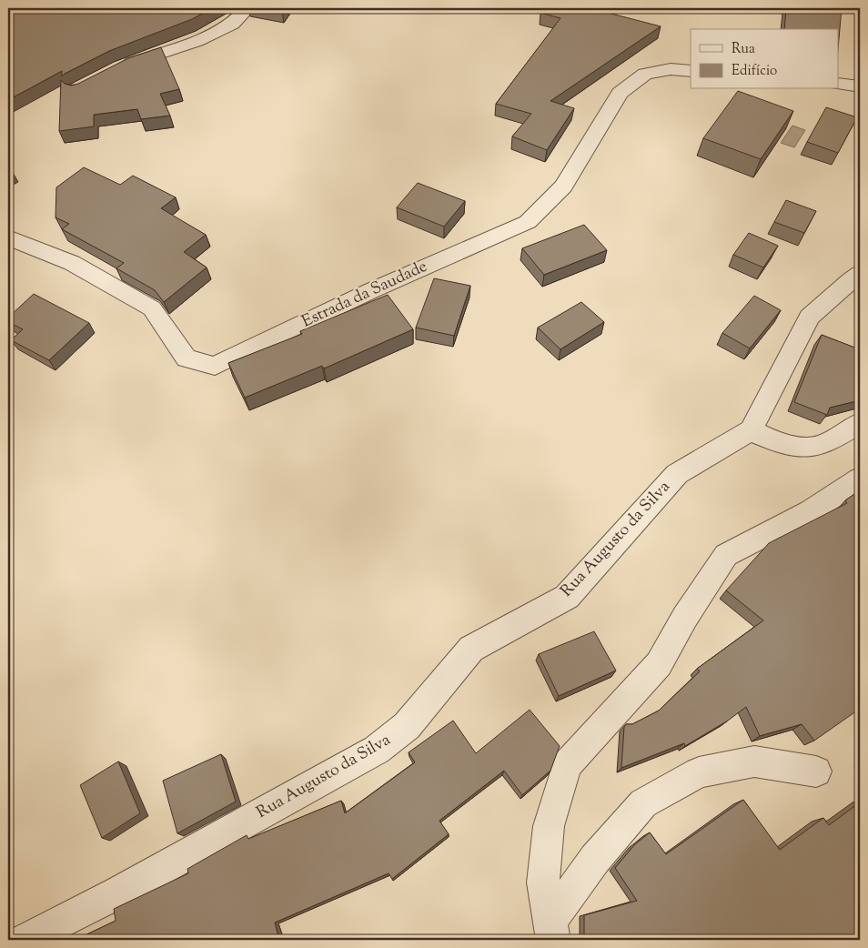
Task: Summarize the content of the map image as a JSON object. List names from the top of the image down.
{
  "streets": {
    "street": ["Estrada da Saudade", "Rua Augusto da Silva"]
  },
  "legend": ["Rua", "Edifício"]
}
